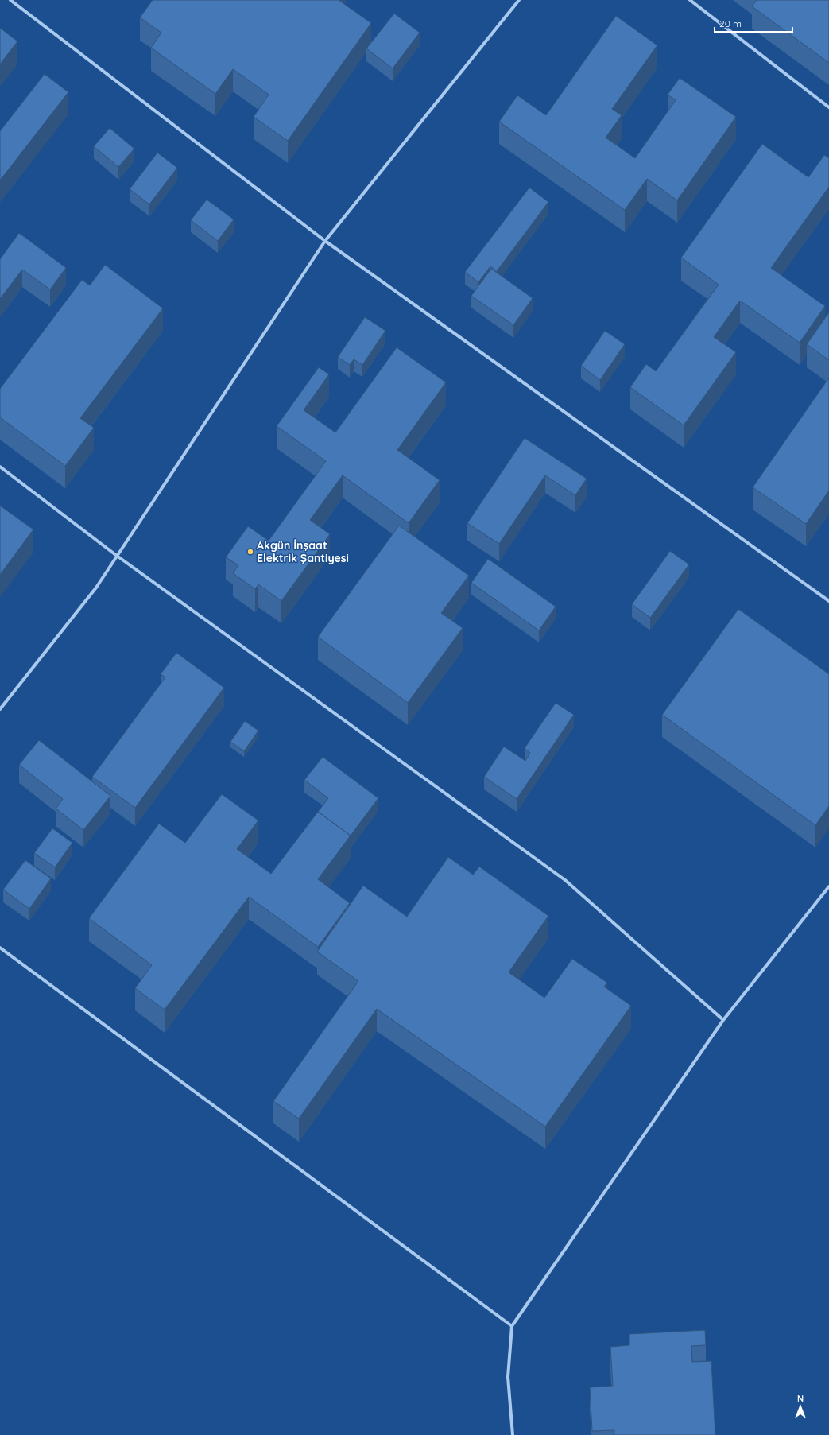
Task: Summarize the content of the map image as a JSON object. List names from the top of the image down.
{
  "places": ["Akgün İnşaat Elektrik Şantiyesi"],
  "scale_bar": "20 m",
  "north": "top"
}
